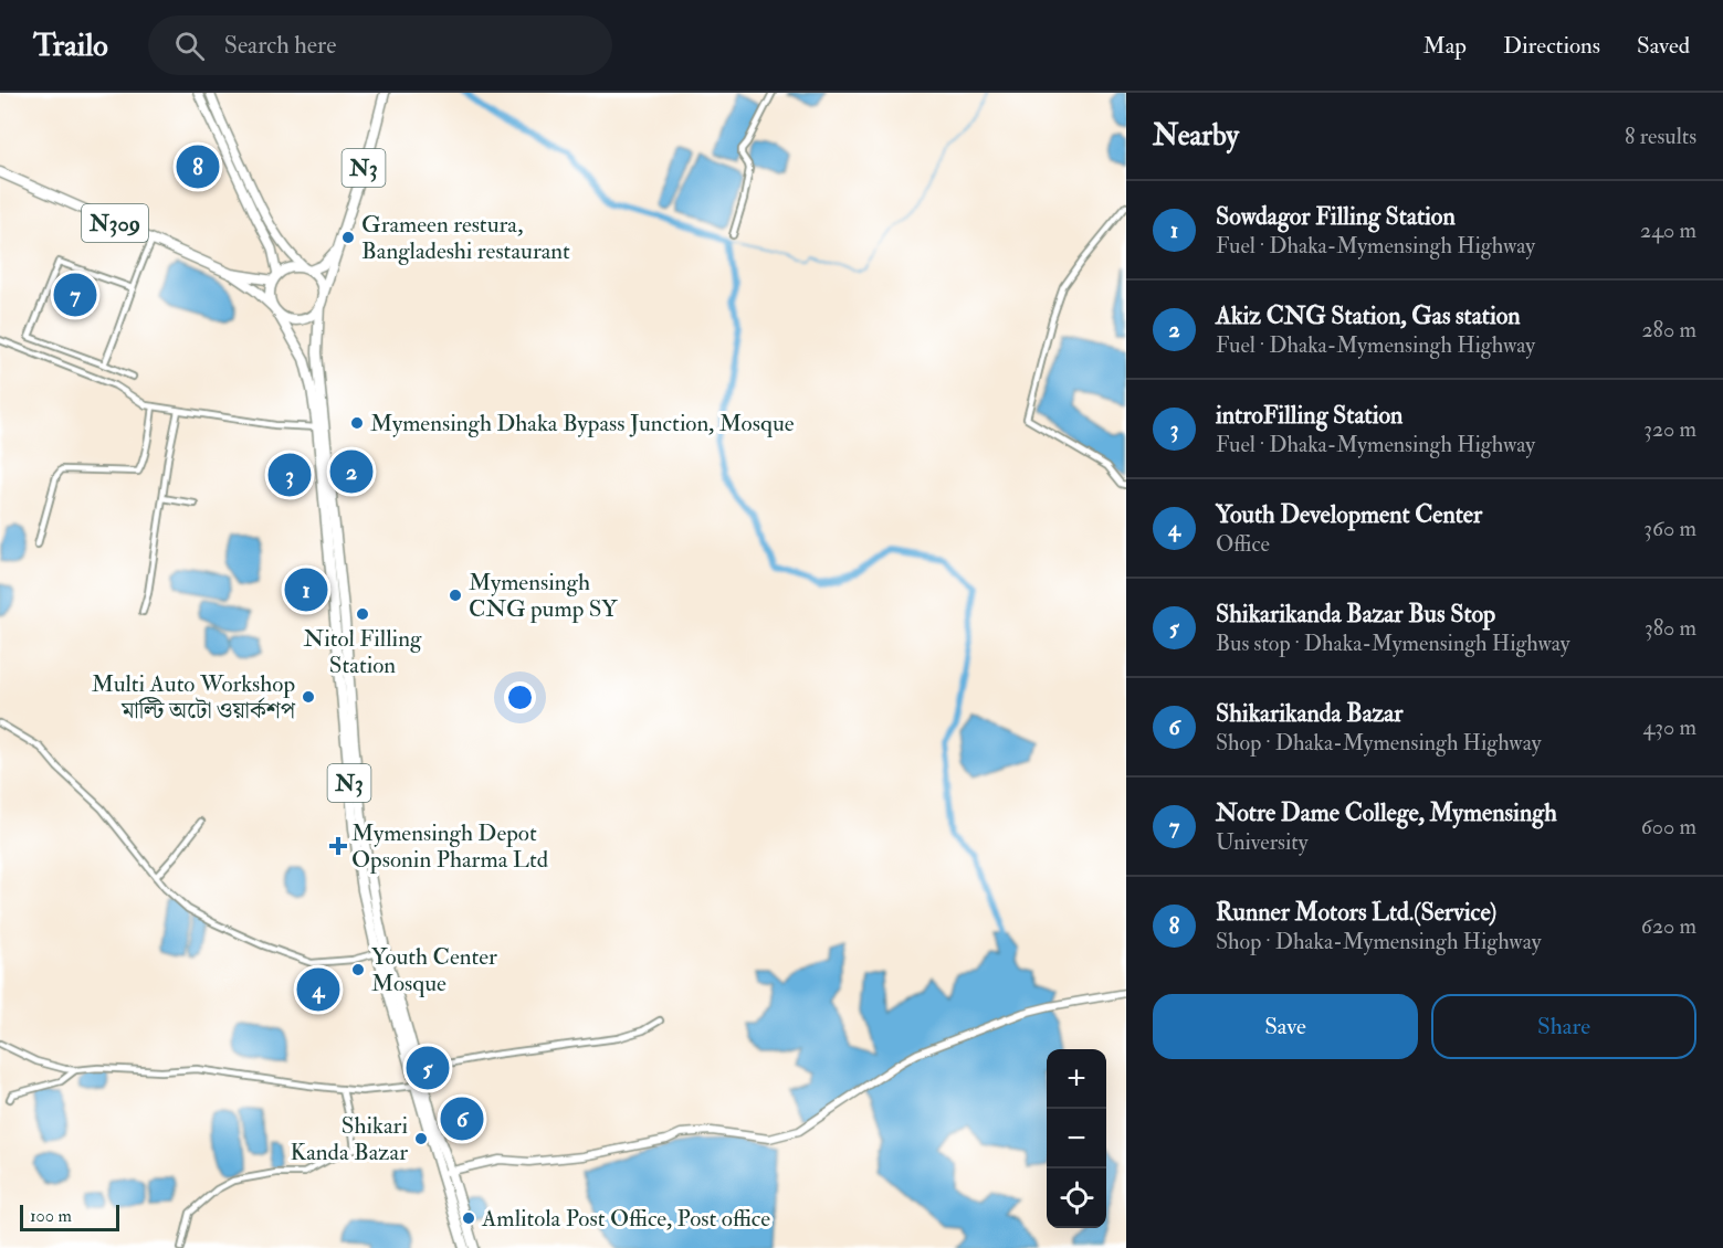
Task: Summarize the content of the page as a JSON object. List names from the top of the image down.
{
  "streets": {
    "highway": ["N3", "N309"]
  },
  "crossings": [
    ["N3", "N309"]
  ],
  "places": {
    "other": [
      "Grameen restura, Bangladeshi restaurant",
      "Mymensingh Dhaka Bypass Junction, Mosque",
      "Mymensingh CNG pump SY",
      "Nitol Filling Station",
      "Multi Auto Workshop মাল্টি অটো ওয়ার্কশপ",
      "Youth Center Mosque",
      "Shikari Kanda Bazar",
      "Amlitola Post Office, Post office"
    ],
    "health": ["Mymensingh Depot Opsonin Pharma Ltd"]
  },
  "scale_bar": "100 m",
  "page": {
    "header": "Trailo",
    "search": "Search here",
    "nav": ["Map", "Directions", "Saved"],
    "heading": ["Nearby", "8 results"],
    "pins": [
      "8",
      "7",
      "2",
      "3",
      "1",
      "4",
      "5",
      "6"
    ],
    "list": [
      {
        "mark": "1",
        "name": "Sowdagor Filling Station",
        "note": "Fuel · Dhaka-Mymensingh Highway",
        "value": "240 m"
      },
      {
        "mark": "2",
        "name": "Akiz CNG Station, Gas station",
        "note": "Fuel · Dhaka-Mymensingh Highway",
        "value": "280 m"
      },
      {
        "mark": "3",
        "name": "introFilling Station",
        "note": "Fuel · Dhaka-Mymensingh Highway",
        "value": "320 m"
      },
      {
        "mark": "4",
        "name": "Youth Development Center",
        "note": "Office",
        "value": "360 m"
      },
      {
        "mark": "5",
        "name": "Shikarikanda Bazar Bus Stop",
        "note": "Bus stop · Dhaka-Mymensingh Highway",
        "value": "380 m"
      },
      {
        "mark": "6",
        "name": "Shikarikanda Bazar",
        "note": "Shop · Dhaka-Mymensingh Highway",
        "value": "430 m"
      },
      {
        "mark": "7",
        "name": "Notre Dame College, Mymensingh",
        "note": "University",
        "value": "600 m"
      },
      {
        "mark": "8",
        "name": "Runner Motors Ltd.(Service)",
        "note": "Shop · Dhaka-Mymensingh Highway",
        "value": "620 m"
      }
    ],
    "buttons": ["Save", "Share"],
    "map_buttons": ["+", "−"],
    "scale": "100 m"
  }
}
